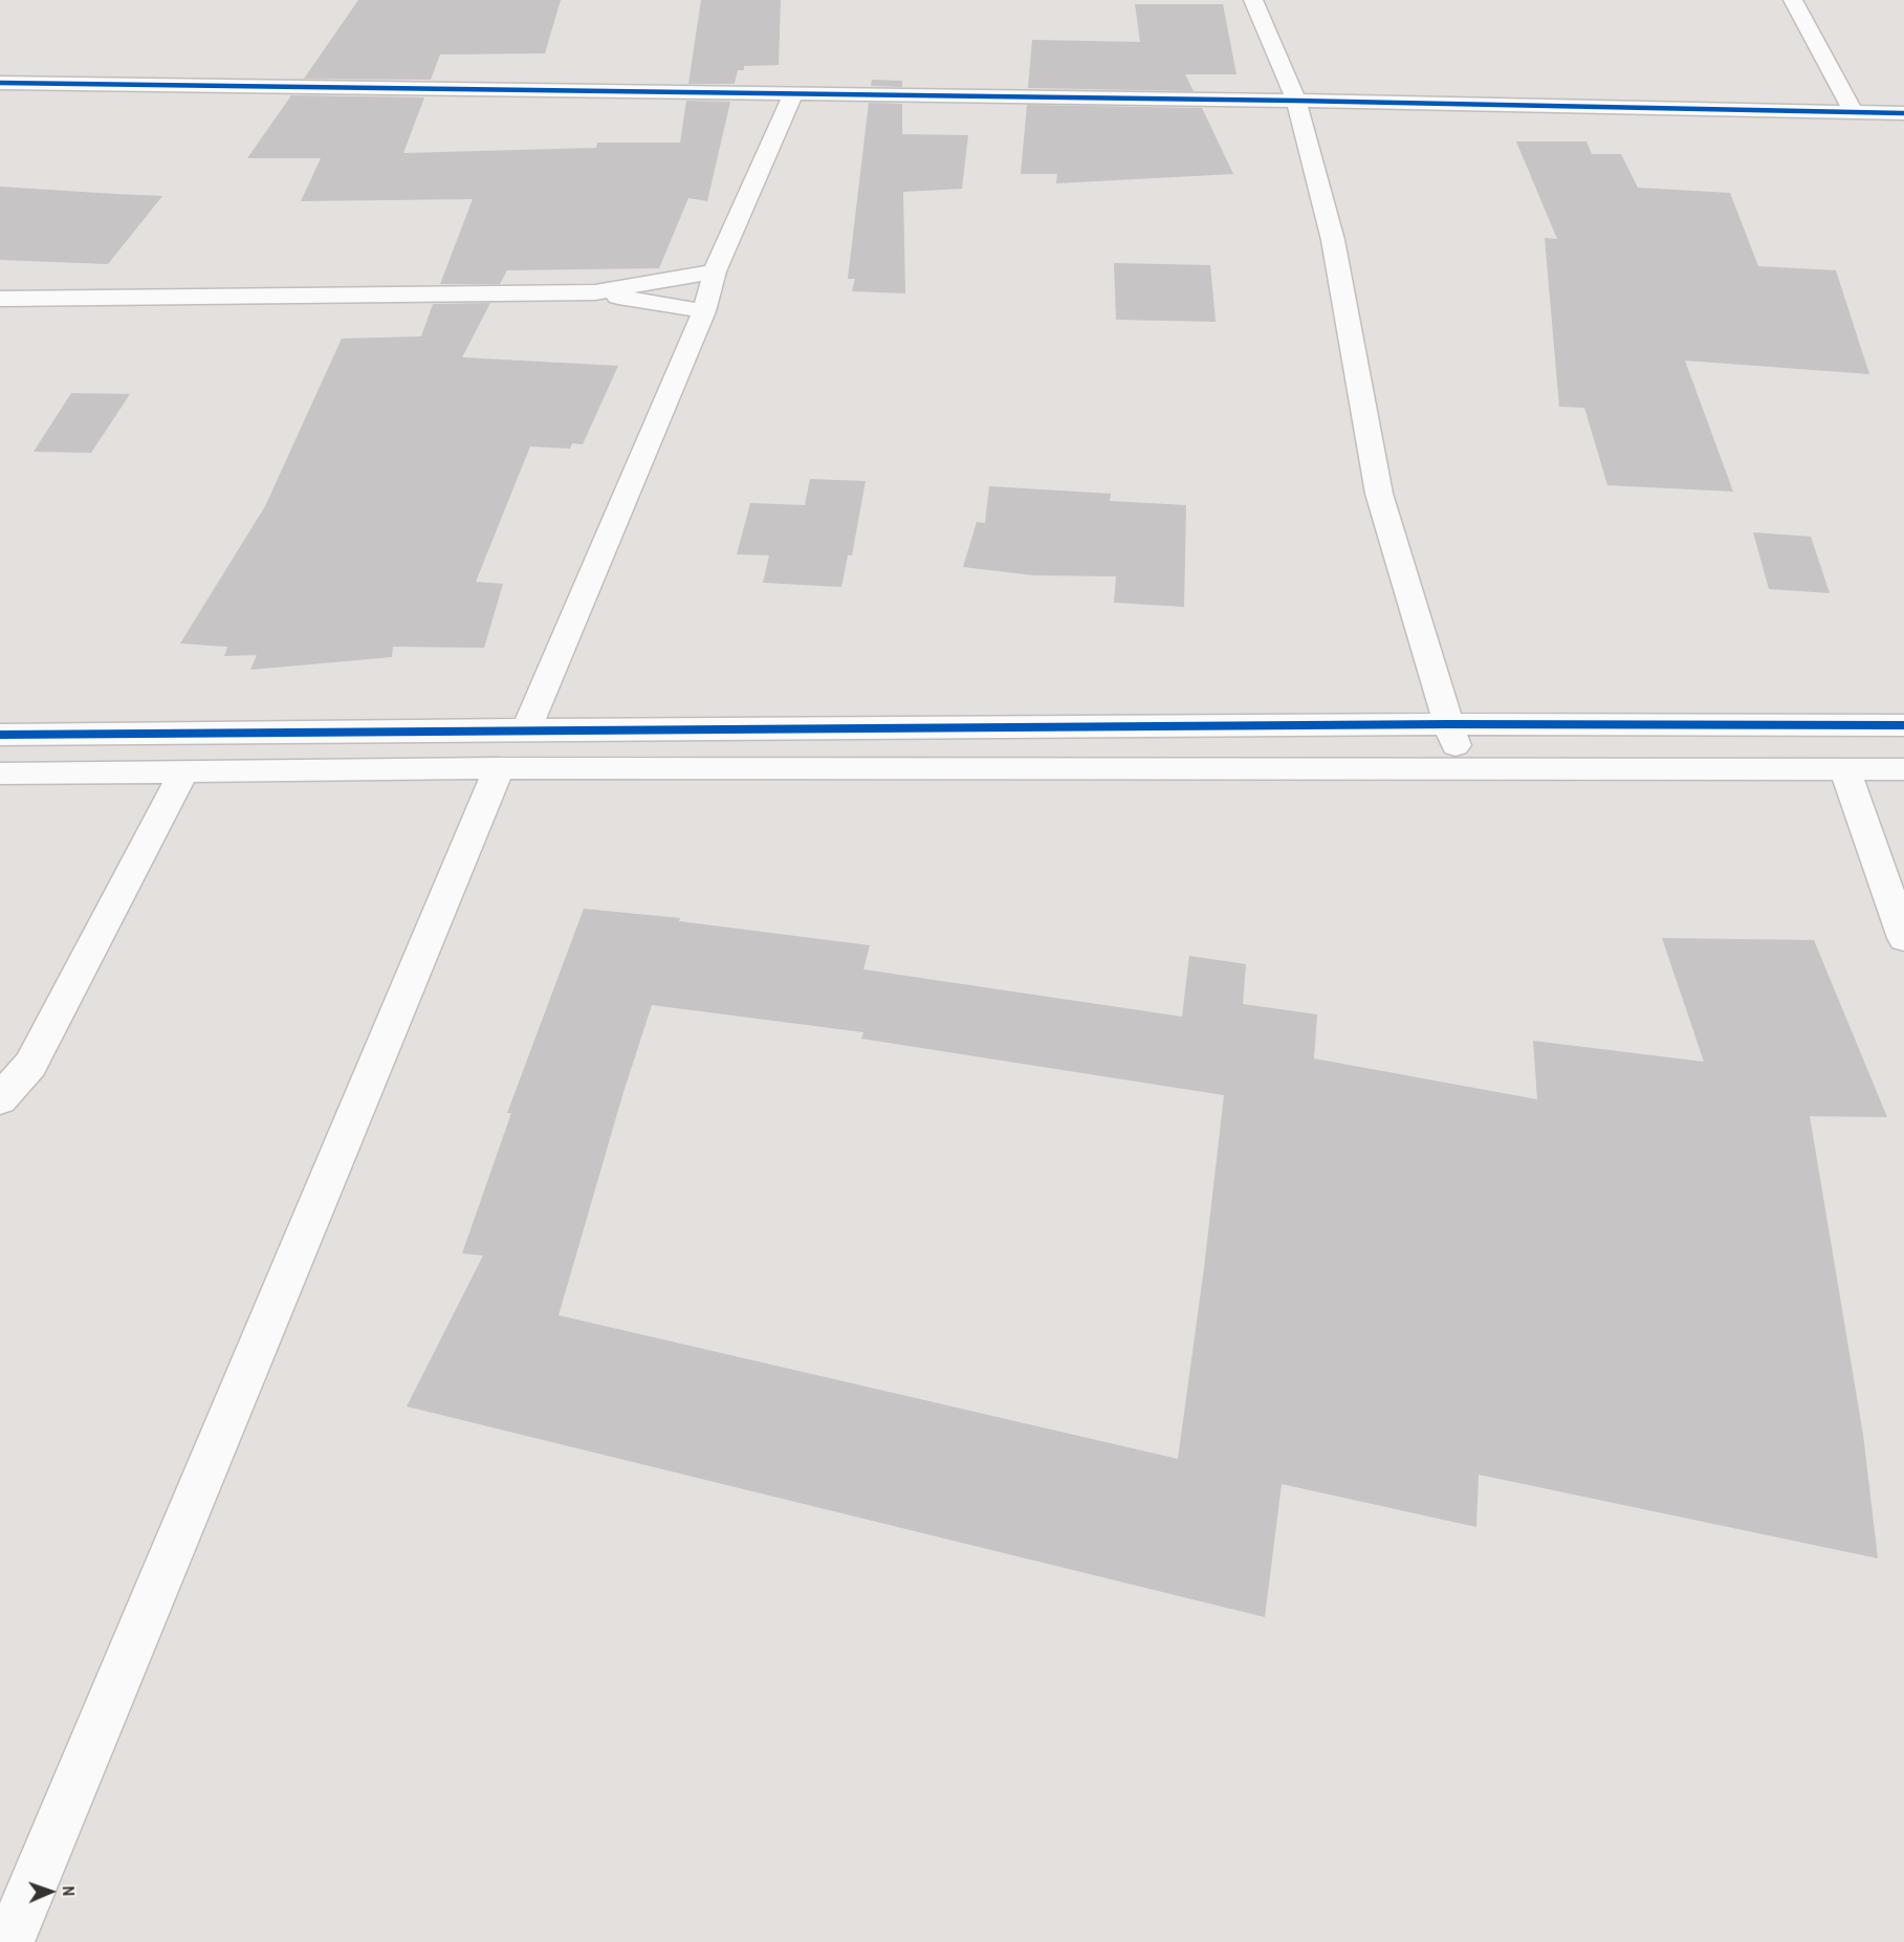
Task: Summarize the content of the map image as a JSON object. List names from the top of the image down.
{
  "north": "right"
}
